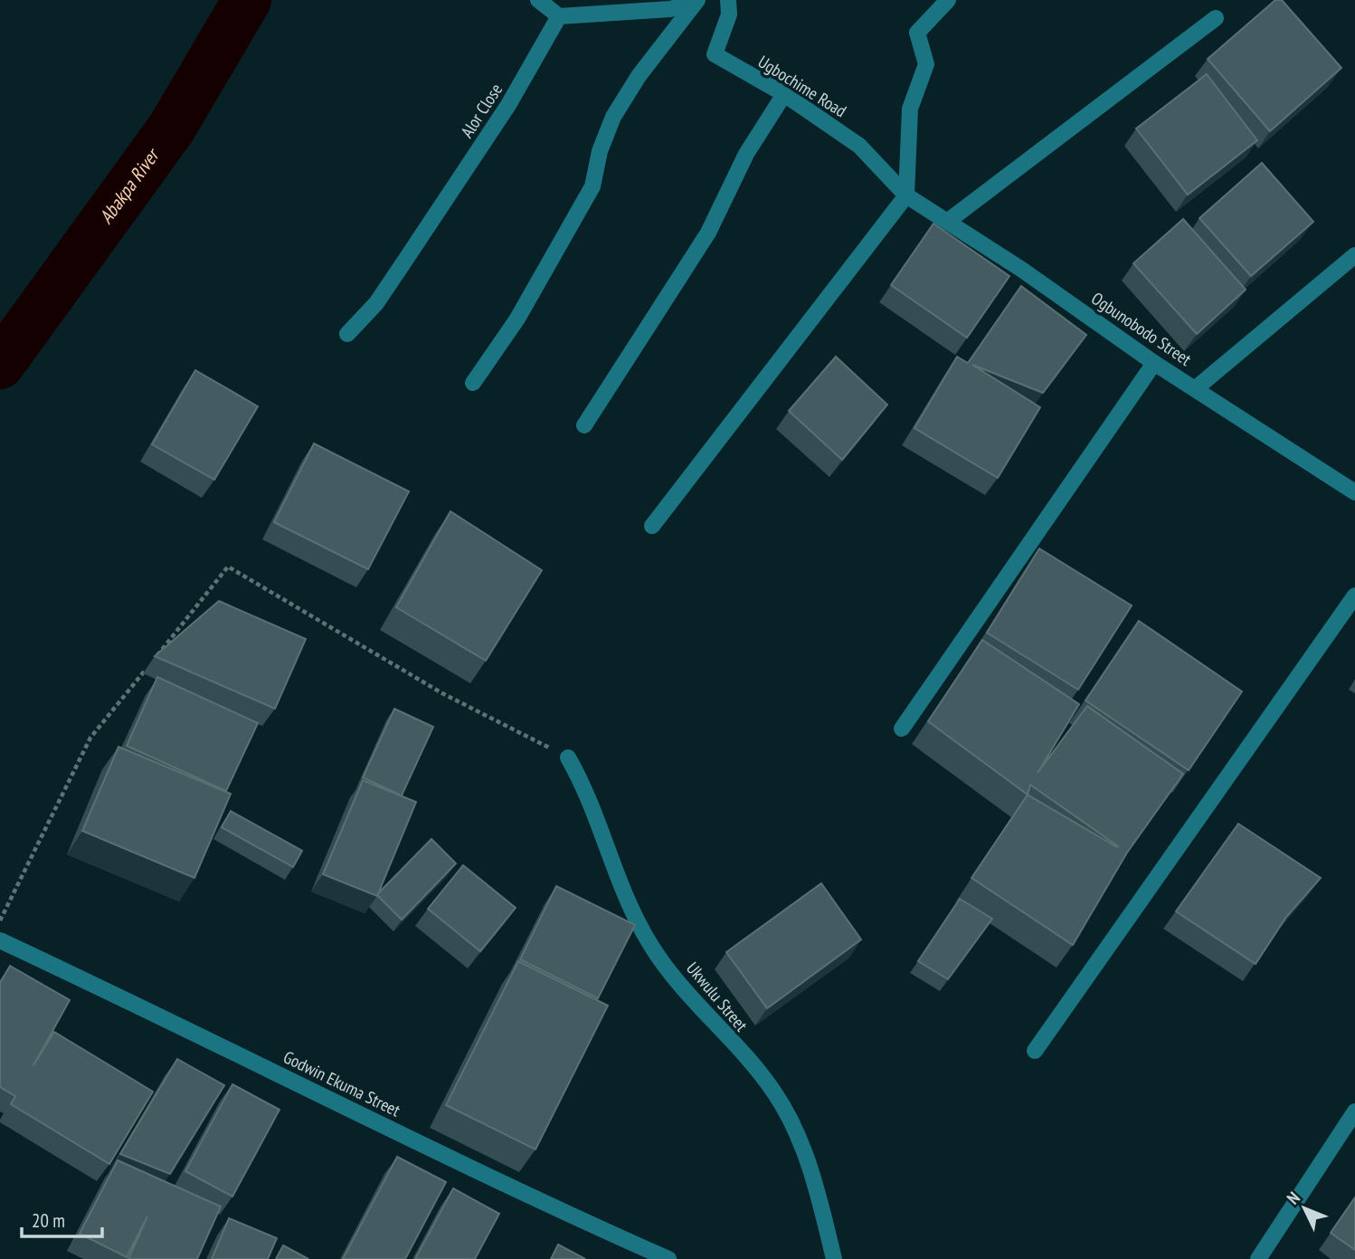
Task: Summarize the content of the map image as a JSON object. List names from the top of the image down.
{
  "streets": {
    "street": [
      "Ugbochime Road",
      "Alor Close",
      "Ogbunobodo Street",
      "Ukwulu Street",
      "Godwin Ekuma Street"
    ]
  },
  "crossings": [
    ["Ugbochime Road", "Ogbunobodo Street"]
  ],
  "water": ["Abakpa River"],
  "scale_bar": "20 m",
  "north": "top left"
}
